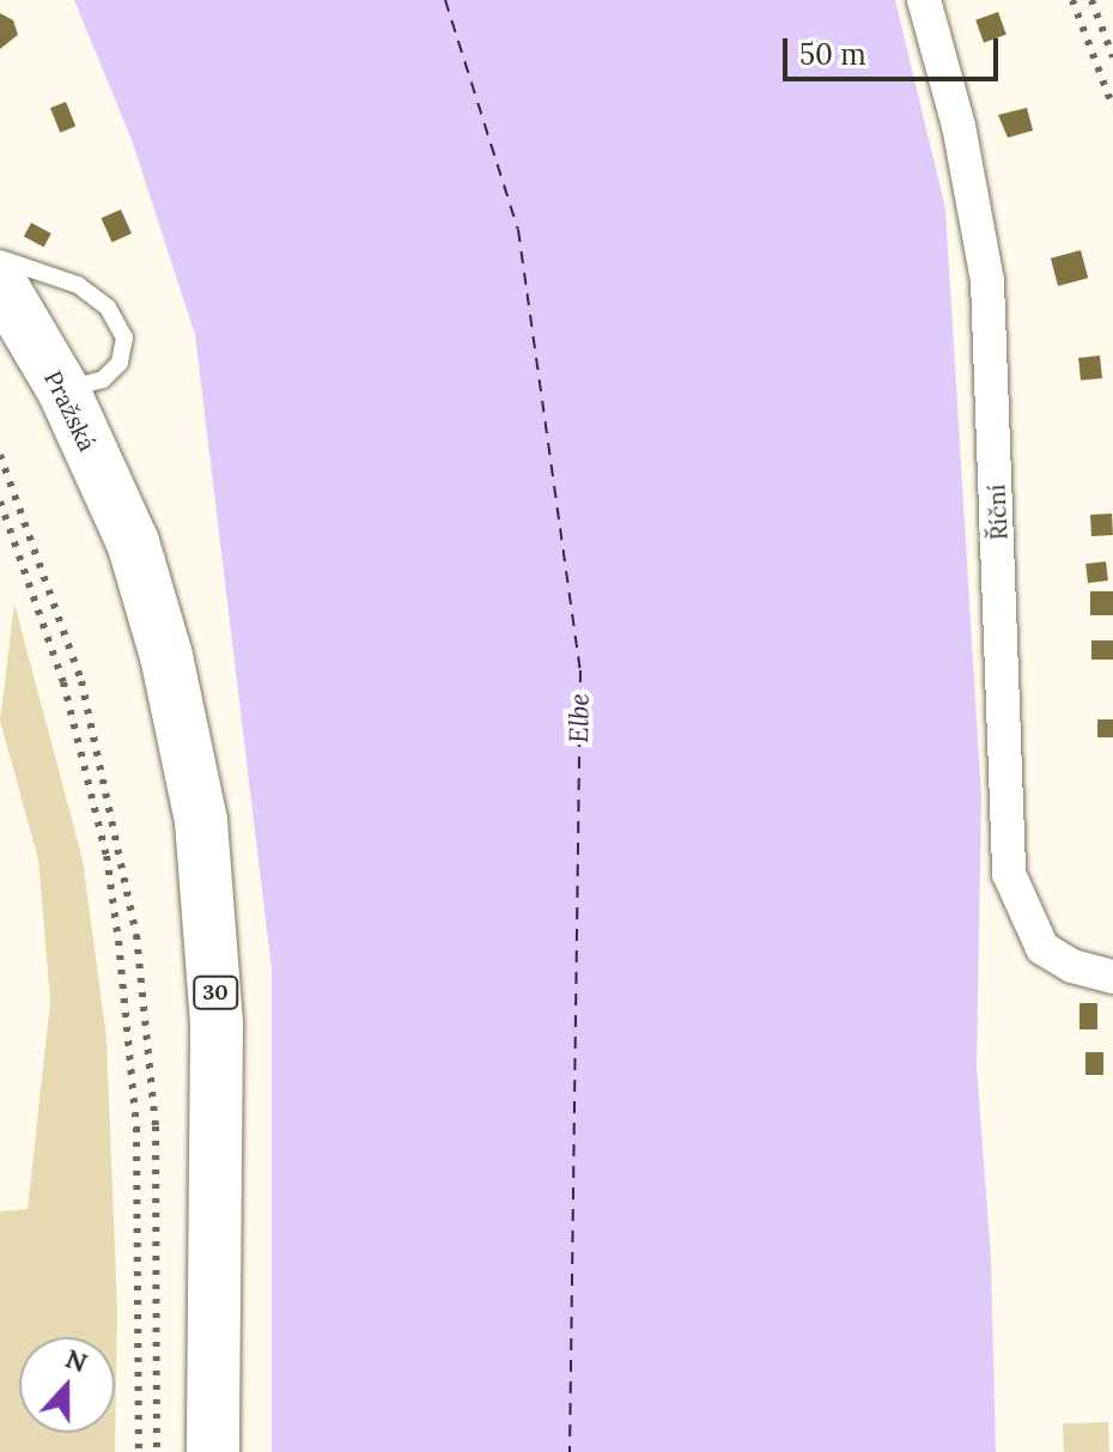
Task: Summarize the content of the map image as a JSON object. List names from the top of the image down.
{
  "streets": {
    "main road": ["Pražská", "30"],
    "street": ["Říční"]
  },
  "water": ["Elbe"],
  "scale_bar": "50 m",
  "north": "top"
}
